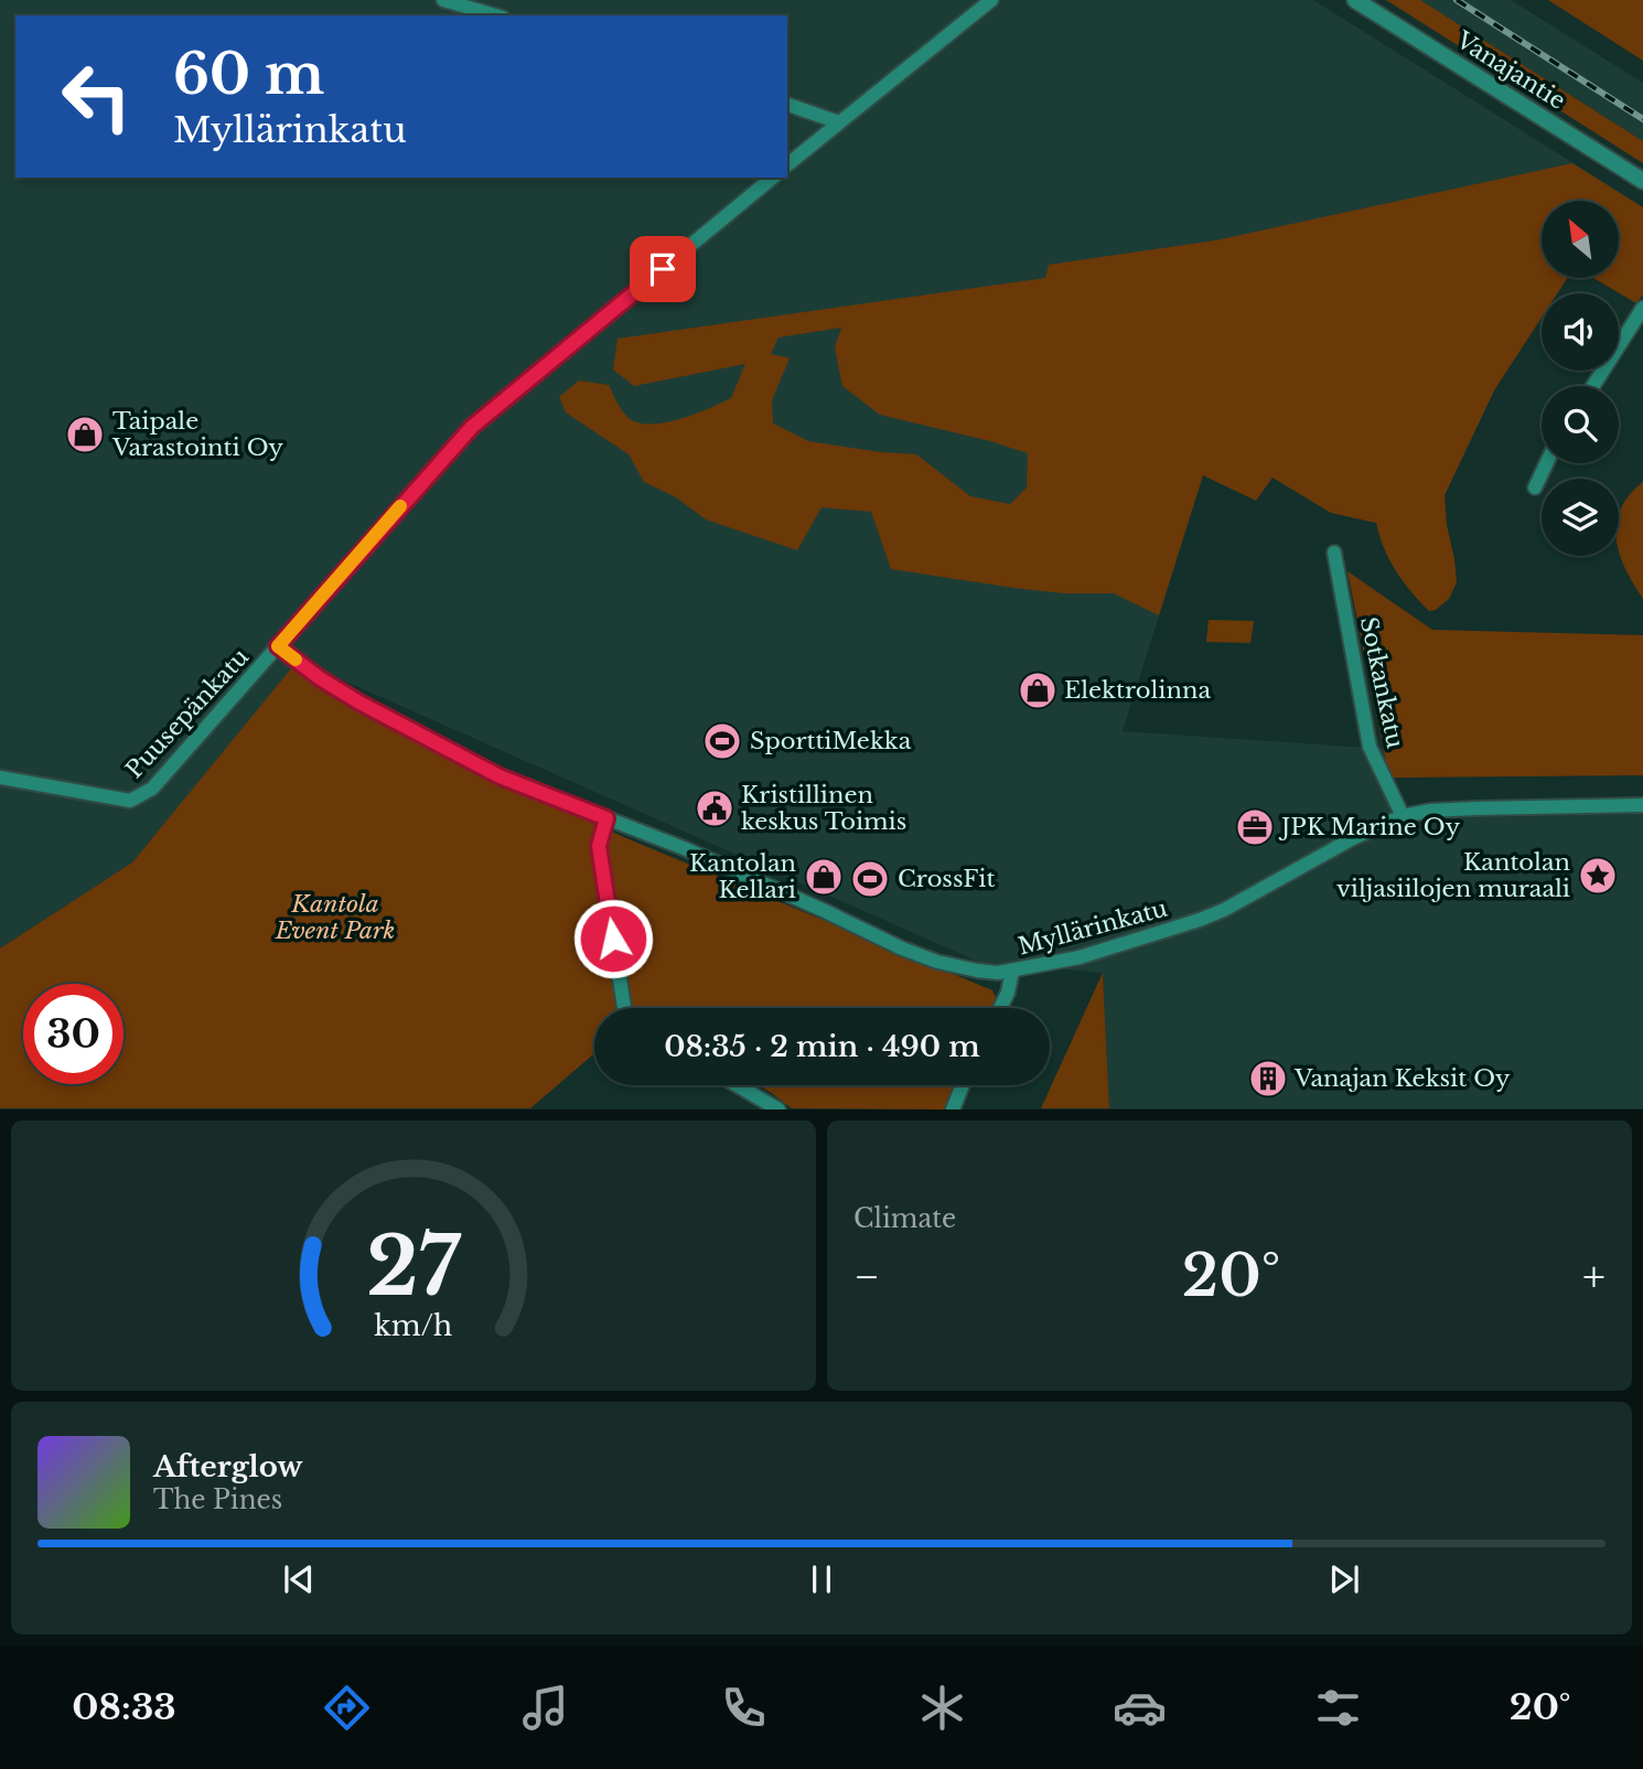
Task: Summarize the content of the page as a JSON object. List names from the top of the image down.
{
  "streets": {
    "street": [
      "Vanajantie",
      "Sotkankatu",
      "Puusepänkatu",
      "Myllärinkatu"
    ]
  },
  "crossings": [
    ["Sotkankatu", "Myllärinkatu"],
    ["Puusepänkatu", "Myllärinkatu"]
  ],
  "parks": ["Kantola Event Park"],
  "places": {
    "shop": ["Taipale Varastointi Oy", "Elektrolinna", "Kantolan Kellari"],
    "sports": ["SporttiMekka", "CrossFit"],
    "public building": ["Kristillinen keskus Toimis"],
    "office": ["JPK Marine Oy"],
    "place": ["Kantolan viljasiilojen muraali"],
    "building": ["Vanajan Keksit Oy"]
  },
  "north": "top left",
  "page": {
    "turn": ["60 m", "Myllärinkatu"],
    "limit": "30",
    "trip": "08:35 · 2 min · 490 m",
    "tile": "Climate",
    "heat": ["−", "20°", "+"],
    "song": ["Afterglow", "The Pines"],
    "tabs": ["08:33", "20°"],
    "gauge": ["27", "km/h"]
  }
}
